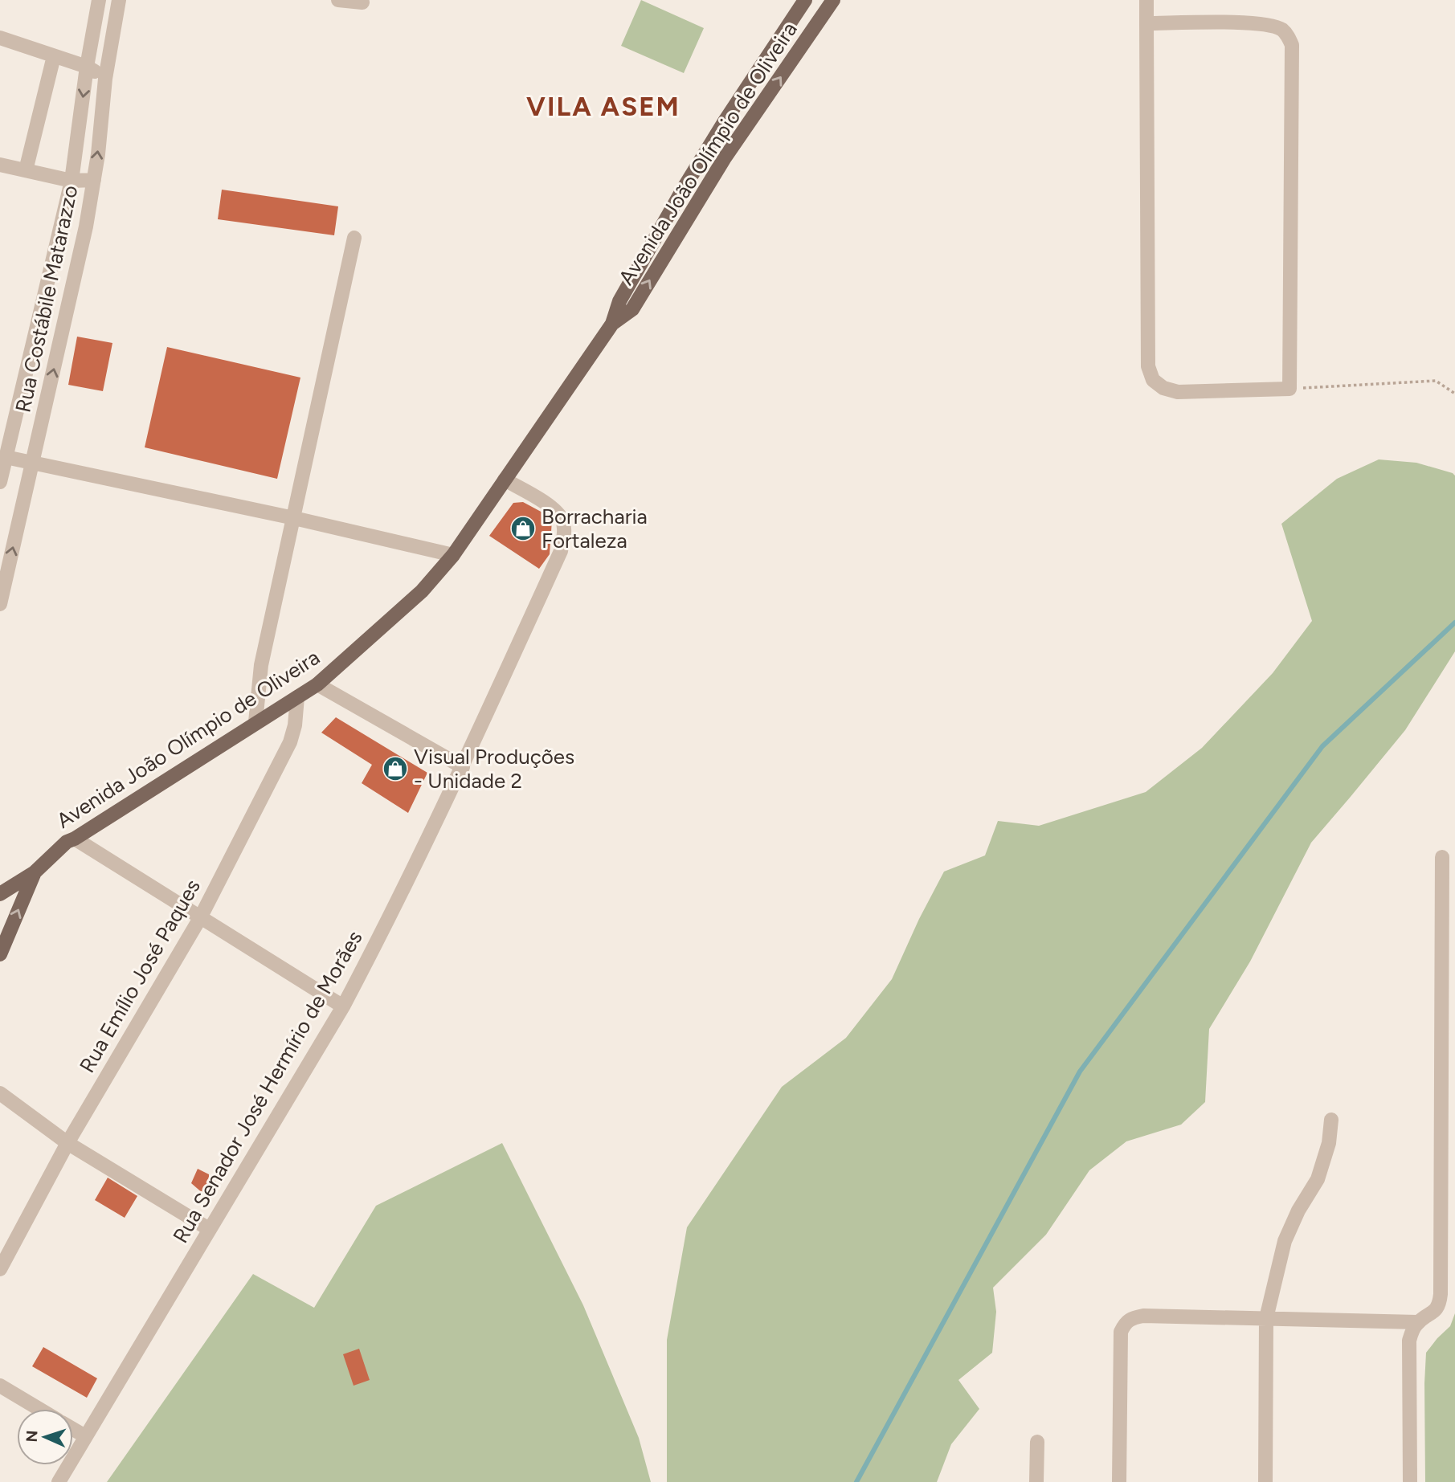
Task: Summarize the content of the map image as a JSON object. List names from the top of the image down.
{
  "streets": {
    "main road": ["Avenida João Olímpio de Oliveira"],
    "street": ["Rua Costábile Matarazzo", "Rua Emílio José Paques", "Rua Senador José Hermírio de Morães"]
  },
  "crossings": [
    ["Avenida João Olímpio de Oliveira", "Rua Emílio José Paques"],
    ["Avenida João Olímpio de Oliveira", "Rua Senador José Hermírio de Morães"]
  ],
  "districts": ["VILA ASEM"],
  "places": {
    "shop": ["Borracharia Fortaleza", "Visual Produções - Unidade 2"]
  },
  "north": "left"
}
